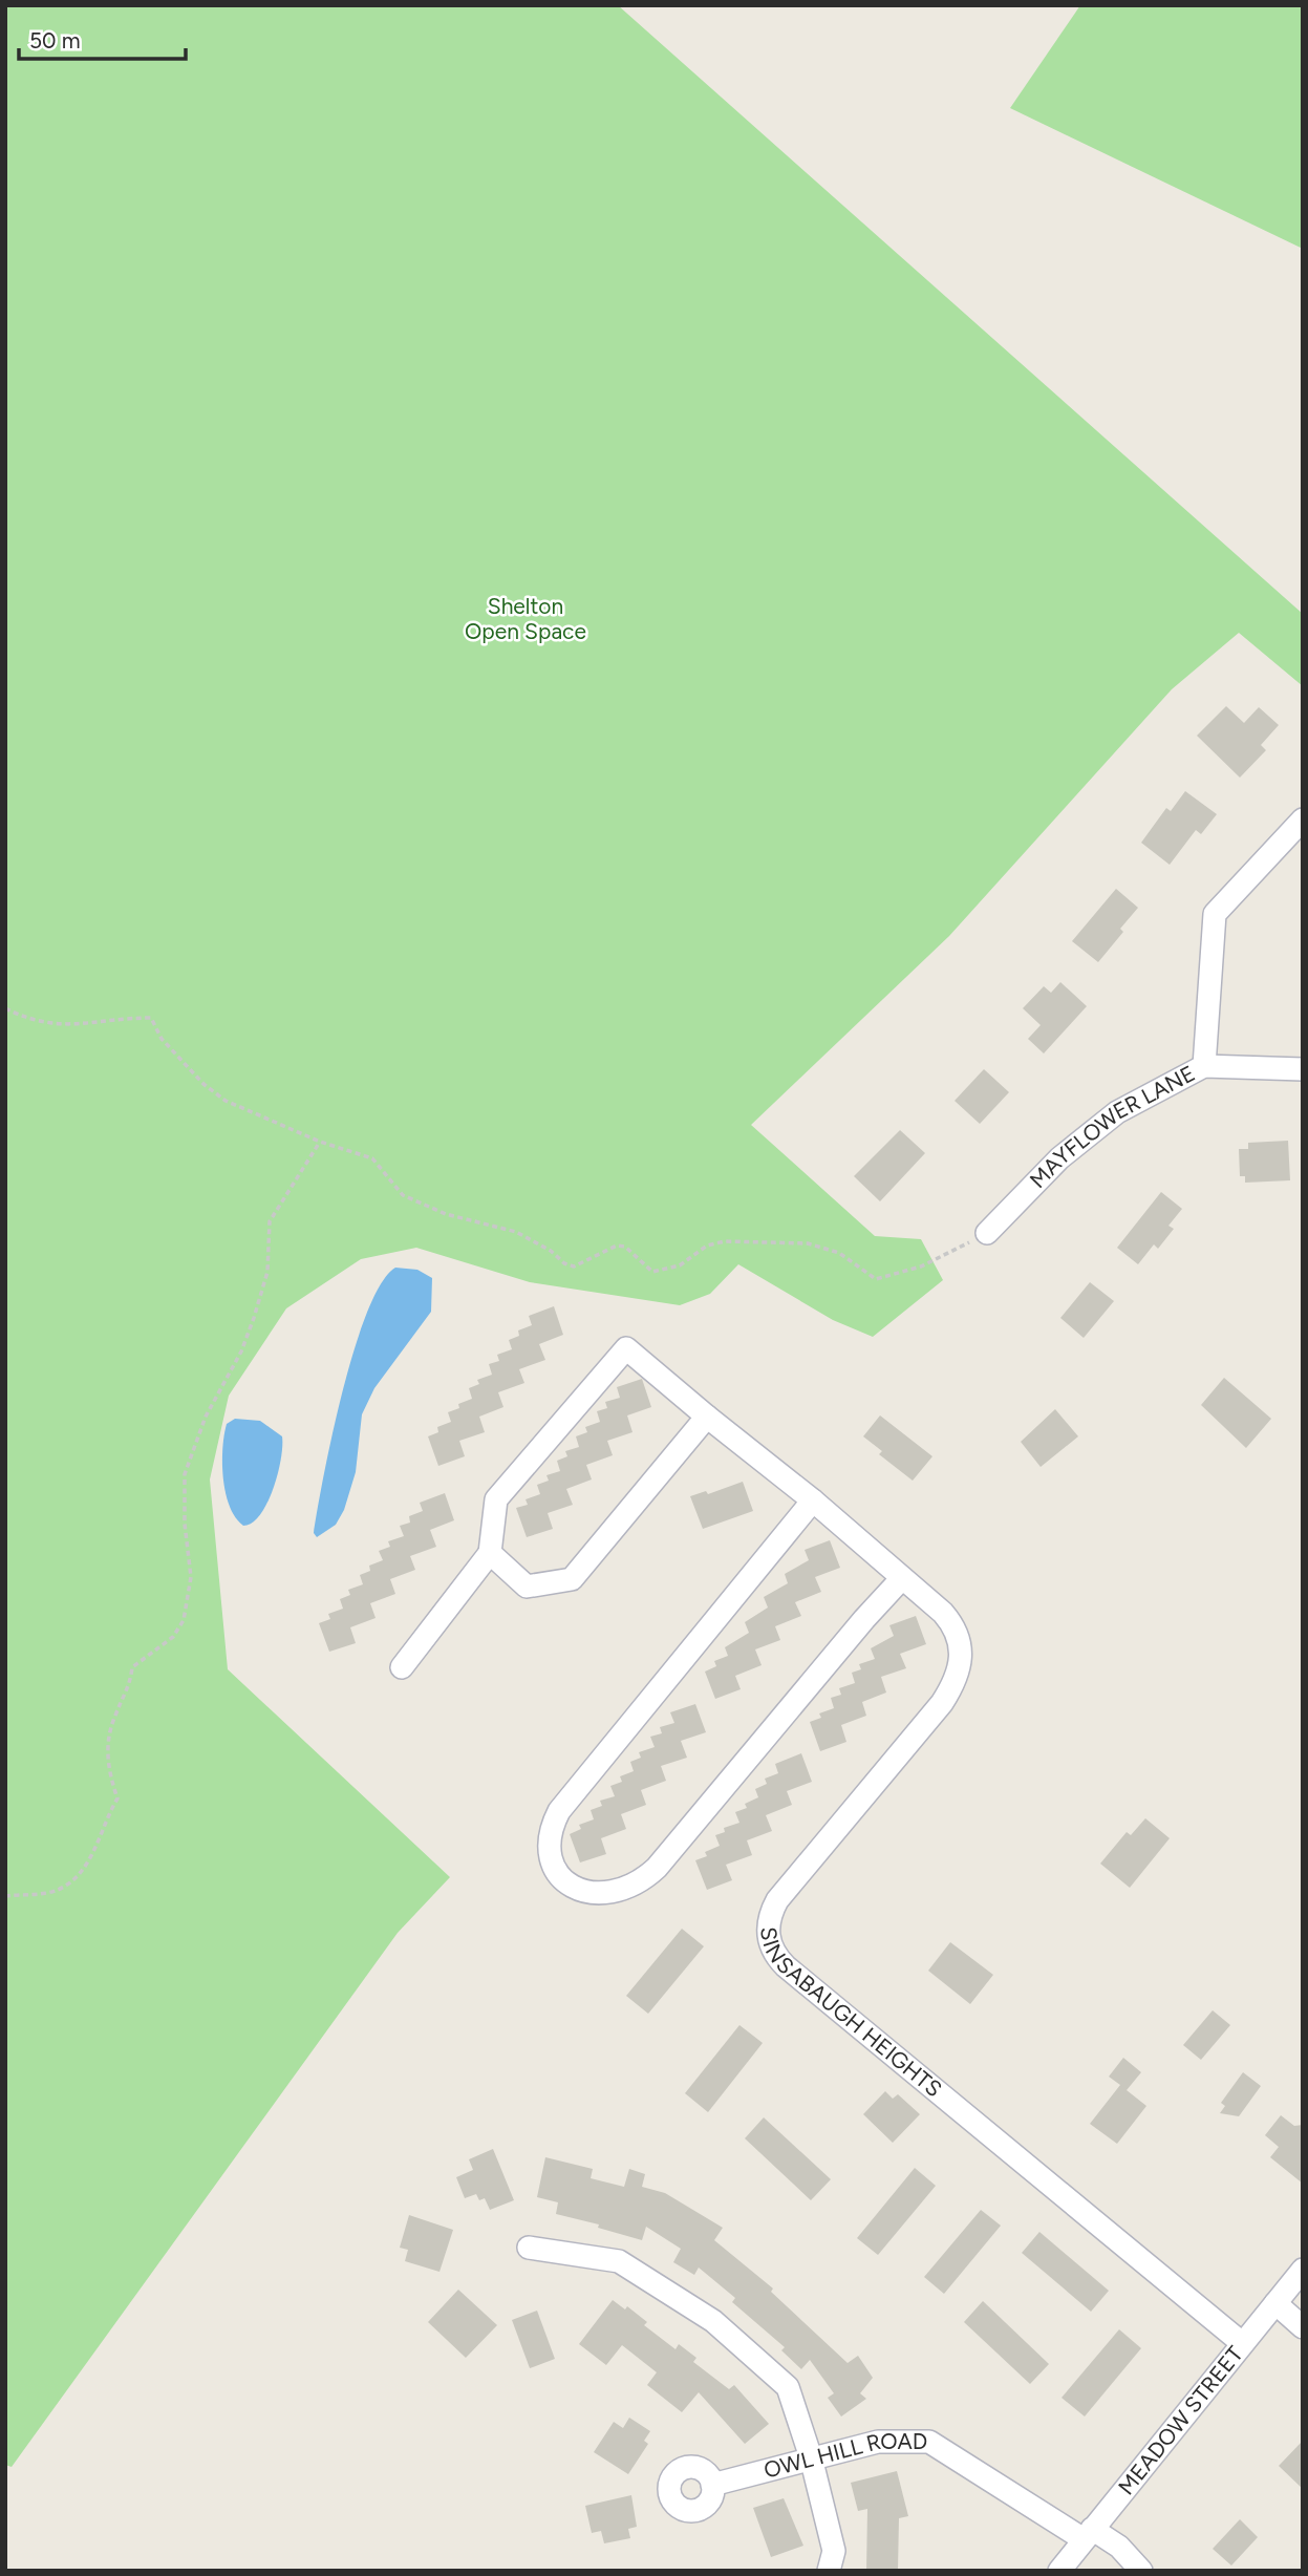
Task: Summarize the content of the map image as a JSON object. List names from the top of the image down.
{
  "streets": {
    "street": [
      "MAYFLOWER LANE",
      "SINSABAUGH HEIGHTS",
      "MEADOW STREET",
      "OWL HILL ROAD"
    ]
  },
  "crossings": [
    ["SINSABAUGH HEIGHTS", "MEADOW STREET"],
    ["MEADOW STREET", "OWL HILL ROAD"]
  ],
  "parks": ["Shelton Open Space"],
  "scale_bar": "50 m"
}
